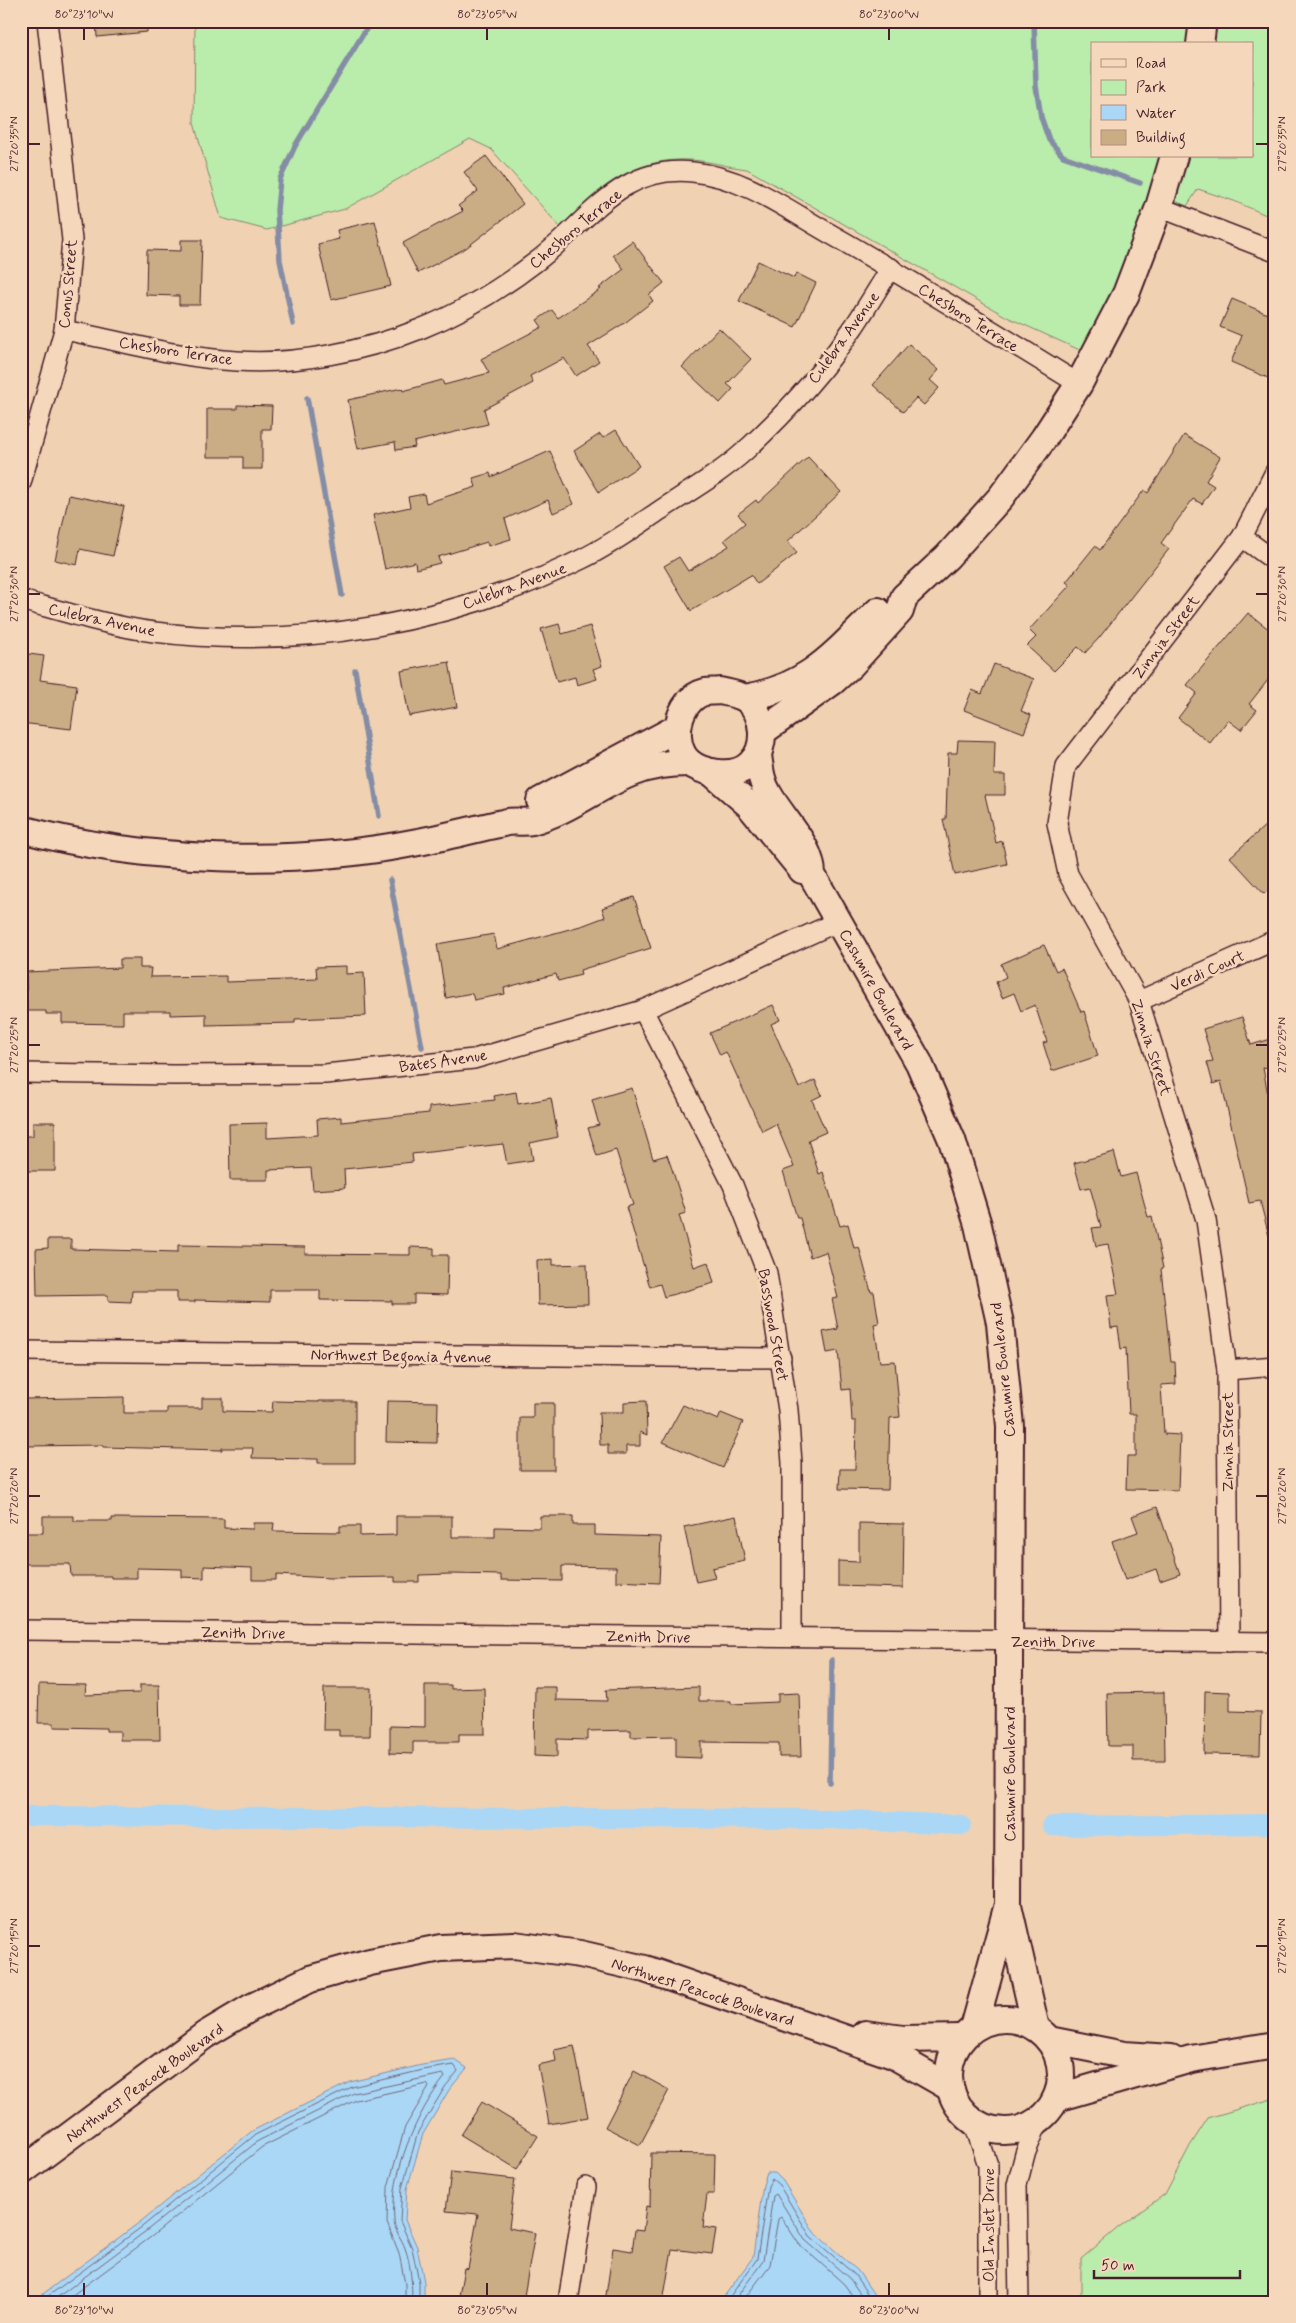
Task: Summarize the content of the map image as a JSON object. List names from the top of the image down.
{
  "streets": {
    "street": [
      "Chesboro Terrace",
      "Conus Street",
      "Culebra Avenue",
      "Zinnia Street",
      "Verdi Court",
      "Cashmire Boulevard",
      "Bates Avenue",
      "Basswood Street",
      "Northwest Begonia Avenue",
      "Zenith Drive",
      "Northwest Peacock Boulevard",
      "Old Inslet Drive"
    ]
  },
  "crossings": [
    ["Chesboro Terrace", "Conus Street"],
    ["Chesboro Terrace", "Culebra Avenue"],
    ["Zinnia Street", "Verdi Court"],
    ["Zinnia Street", "Zenith Drive"],
    ["Cashmire Boulevard", "Bates Avenue"],
    ["Cashmire Boulevard", "Zenith Drive"],
    ["Cashmire Boulevard", "Northwest Peacock Boulevard"],
    ["Cashmire Boulevard", "Old Inslet Drive"],
    ["Bates Avenue", "Basswood Street"],
    ["Basswood Street", "Northwest Begonia Avenue"],
    ["Basswood Street", "Zenith Drive"],
    ["Northwest Peacock Boulevard", "Old Inslet Drive"]
  ],
  "legend": [
    "Road",
    "Park",
    "Water",
    "Building"
  ],
  "scale_bar": "50 m",
  "coordinates": [
    "80°23'10\"W",
    "80°23'05\"W",
    "80°23'00\"W",
    "27°20'35\"N",
    "27°20'30\"N",
    "27°20'25\"N",
    "27°20'20\"N",
    "27°20'15\"N"
  ]
}
